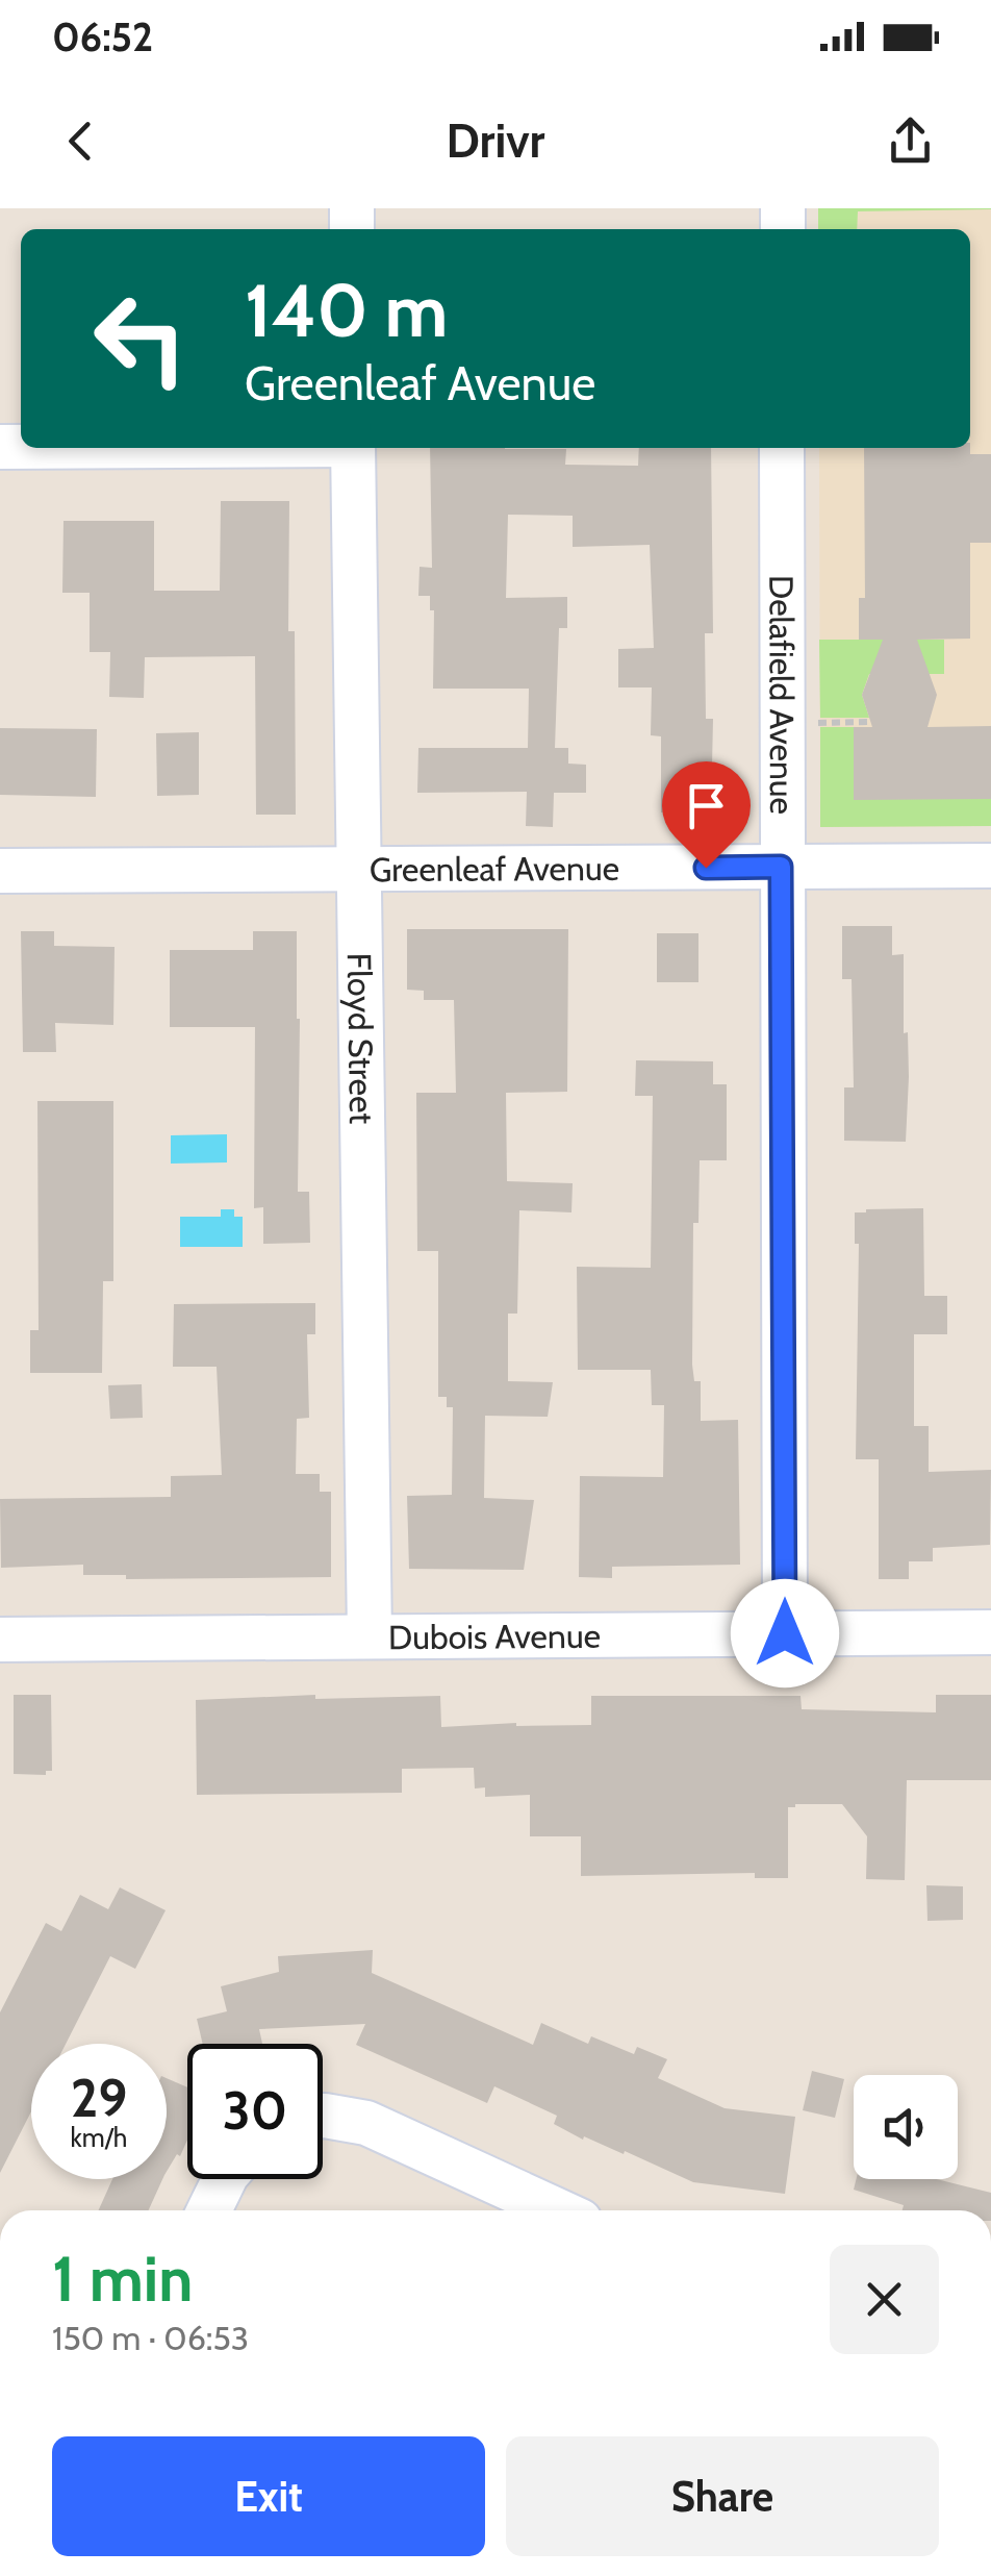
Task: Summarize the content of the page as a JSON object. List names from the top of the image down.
{
  "streets": {
    "street": [
      "Delafield Avenue",
      "Greenleaf Avenue",
      "Floyd Street",
      "Dubois Avenue"
    ]
  },
  "crossings": [
    ["Delafield Avenue", "Greenleaf Avenue"],
    ["Delafield Avenue", "Dubois Avenue"],
    ["Greenleaf Avenue", "Floyd Street"],
    ["Floyd Street", "Dubois Avenue"]
  ],
  "page": {
    "status": "06:52",
    "header": "Drivr",
    "turn": ["140 m", "Greenleaf Avenue"],
    "speed": "29 km/h",
    "limit": "30",
    "heading": ["1 min", "150 m · 06:53"],
    "buttons": ["Exit", "Share"]
  }
}
